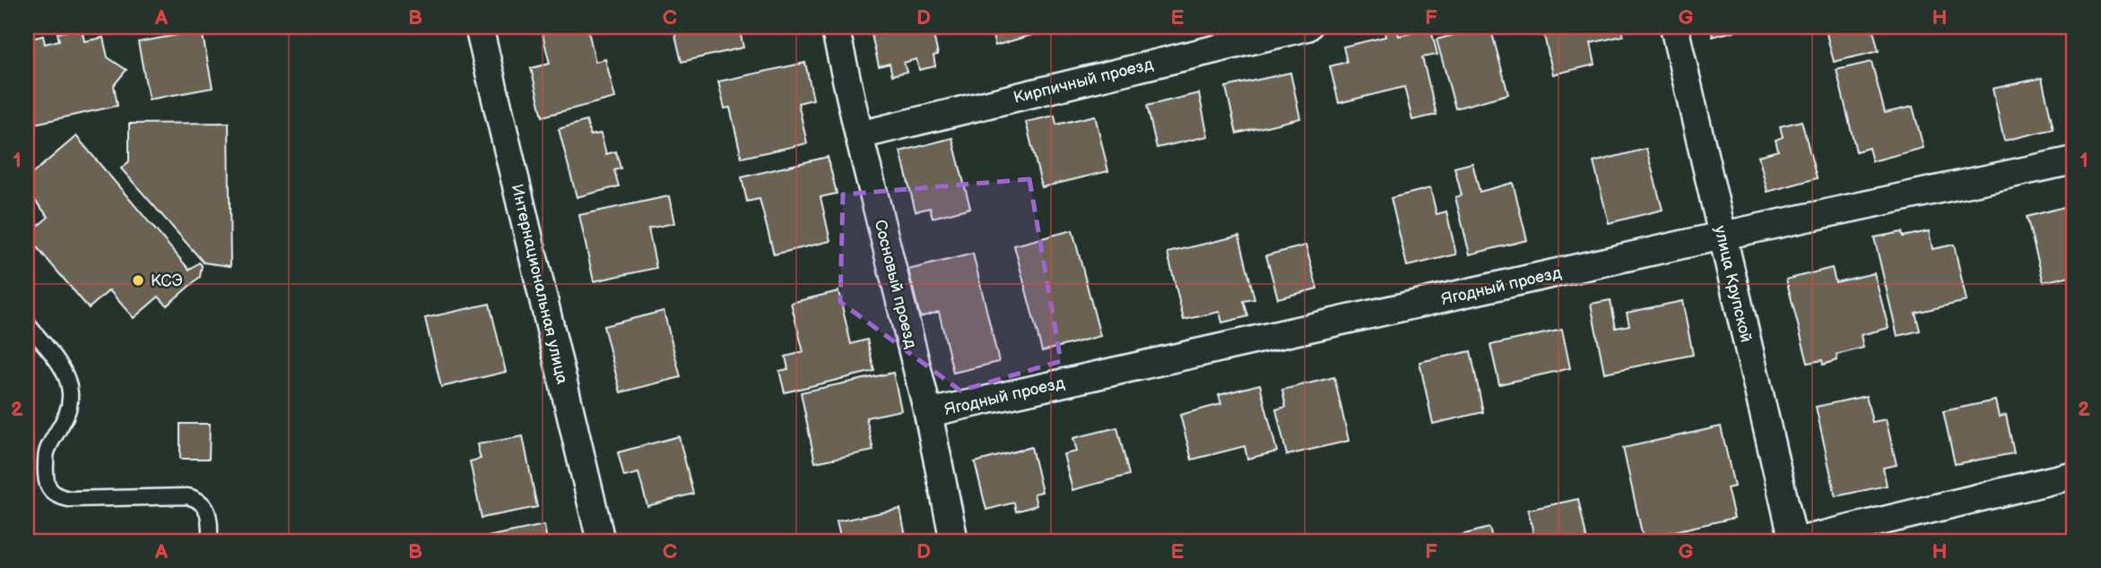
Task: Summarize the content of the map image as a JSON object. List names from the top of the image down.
{
  "streets": {
    "street": [
      "Кирпичный проезд",
      "Интернациональная улица",
      "Сосновый проезд",
      "улица Крупской",
      "Ягодный проезд"
    ]
  },
  "crossings": [
    ["Кирпичный проезд", "Сосновый проезд"],
    ["Сосновый проезд", "Ягодный проезд"],
    ["улица Крупской", "Ягодный проезд"]
  ],
  "places": ["КСЭ"],
  "grid": {
    "columns": [
      "A",
      "B",
      "C",
      "D",
      "E",
      "F",
      "G",
      "H"
    ],
    "rows": ["1", "2"]
  }
}
